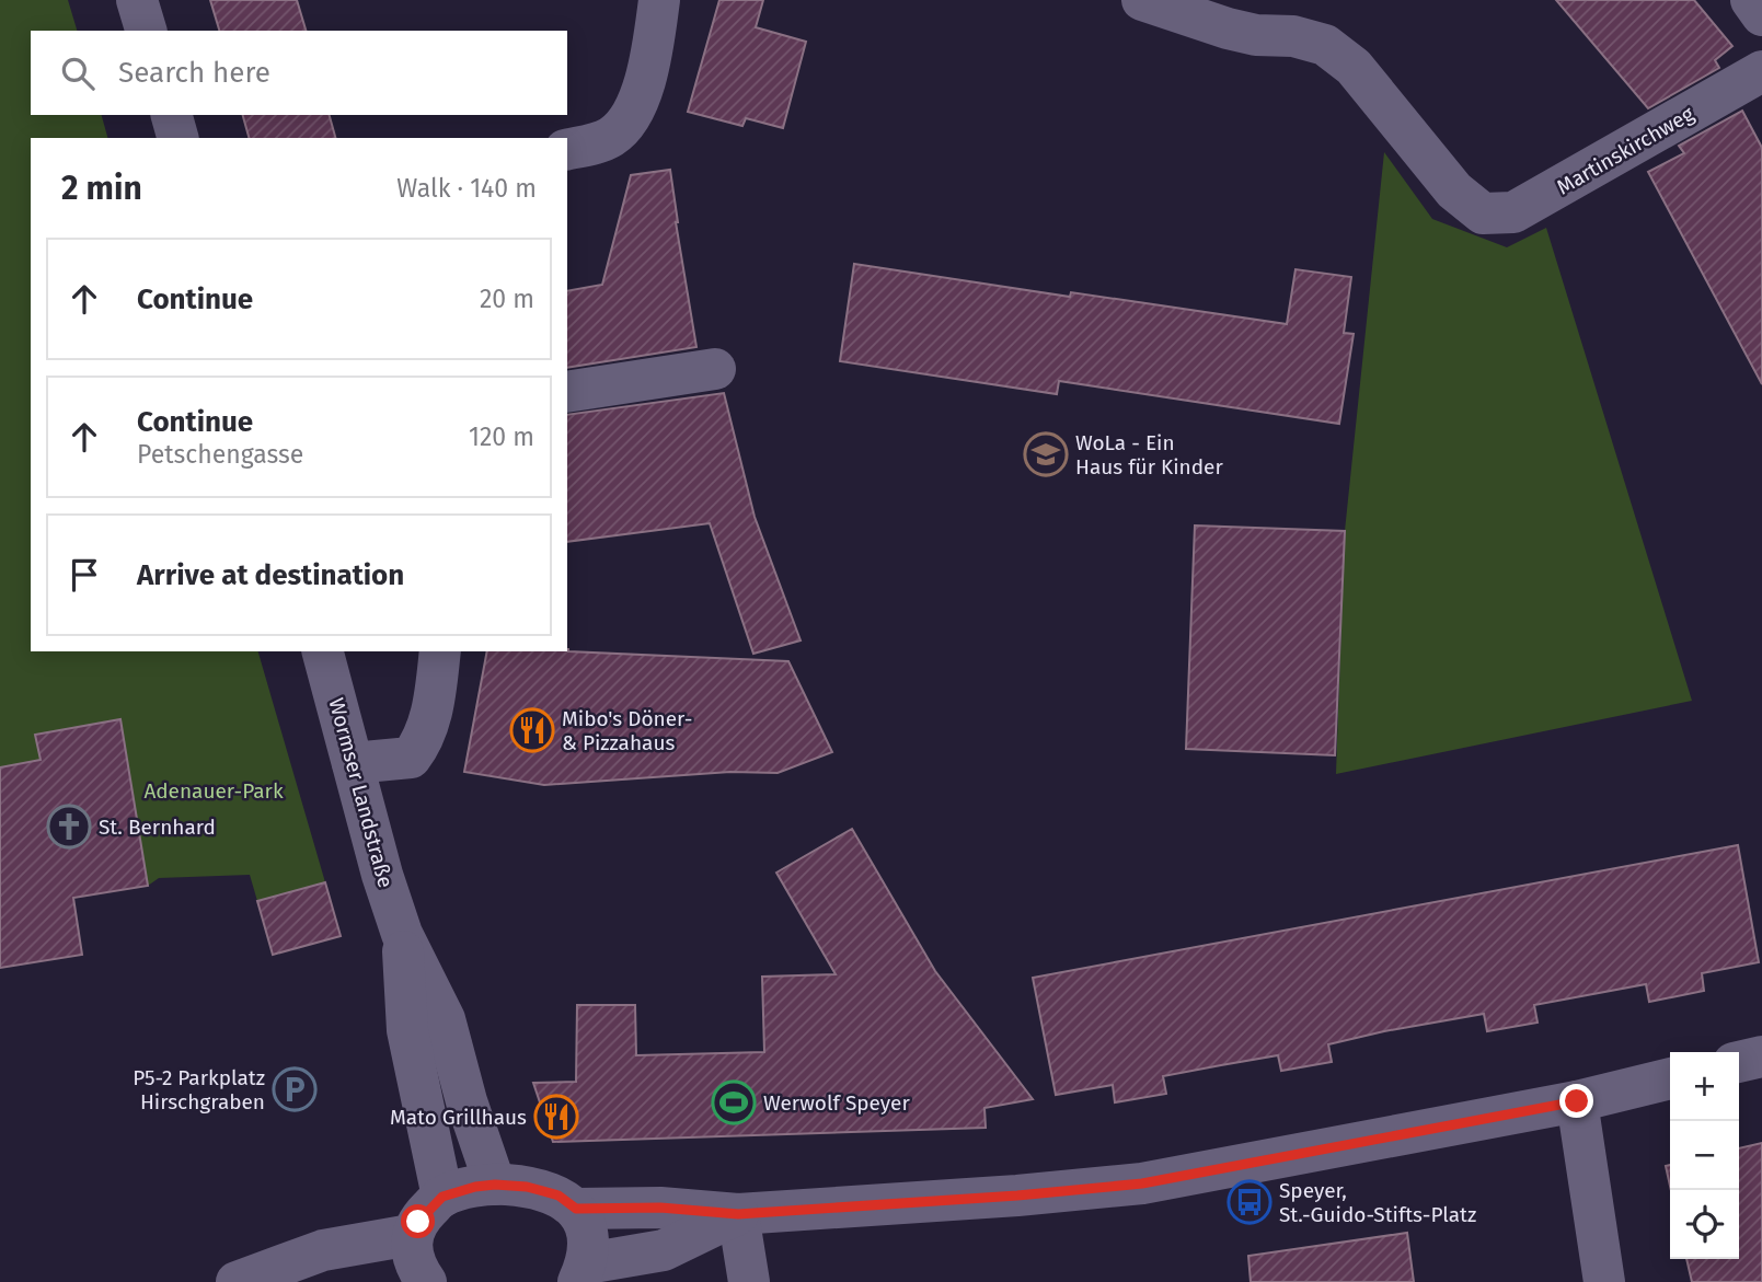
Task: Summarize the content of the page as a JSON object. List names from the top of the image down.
{
  "streets": {
    "street": ["Martinskirchweg", "Wormser Landstraße"]
  },
  "parks": ["Adenauer-Park"],
  "places": {
    "school or university": ["WoLa - Ein Haus für Kinder"],
    "restaurant": ["Mibo's Döner- & Pizzahaus", "Mato Grillhaus"],
    "church": ["St. Bernhard"],
    "parking": ["P5-2 Parkplatz Hirschgraben"],
    "sports": ["Werwolf Speyer"],
    "bus stop": ["Speyer, St.-Guido-Stifts-Platz"]
  },
  "page": {
    "search": "Search here",
    "heading": ["2 min", "Walk · 140 m"],
    "list": [
      ["Continue", "20 m"],
      ["Continue", "Petschengasse", "120 m"],
      "Arrive at destination"
    ],
    "map_buttons": ["+", "−"]
  }
}
